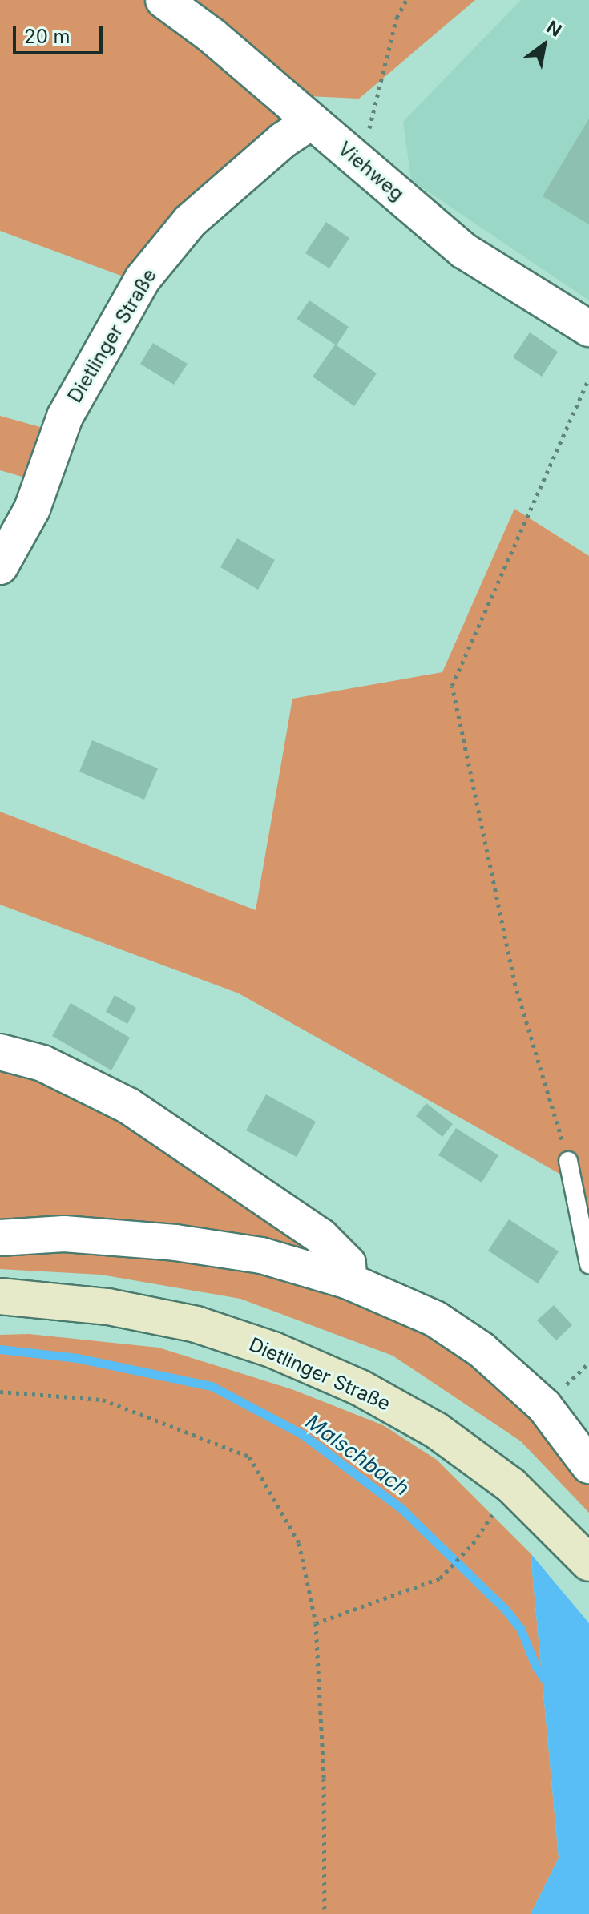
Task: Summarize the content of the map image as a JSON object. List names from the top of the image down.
{
  "streets": {
    "main road": ["Dietlinger Straße"],
    "street": ["Viehweg"]
  },
  "crossings": [
    ["Viehweg", "Dietlinger Straße"]
  ],
  "water": ["Malschbach"],
  "scale_bar": "20 m",
  "north": "top right"
}
